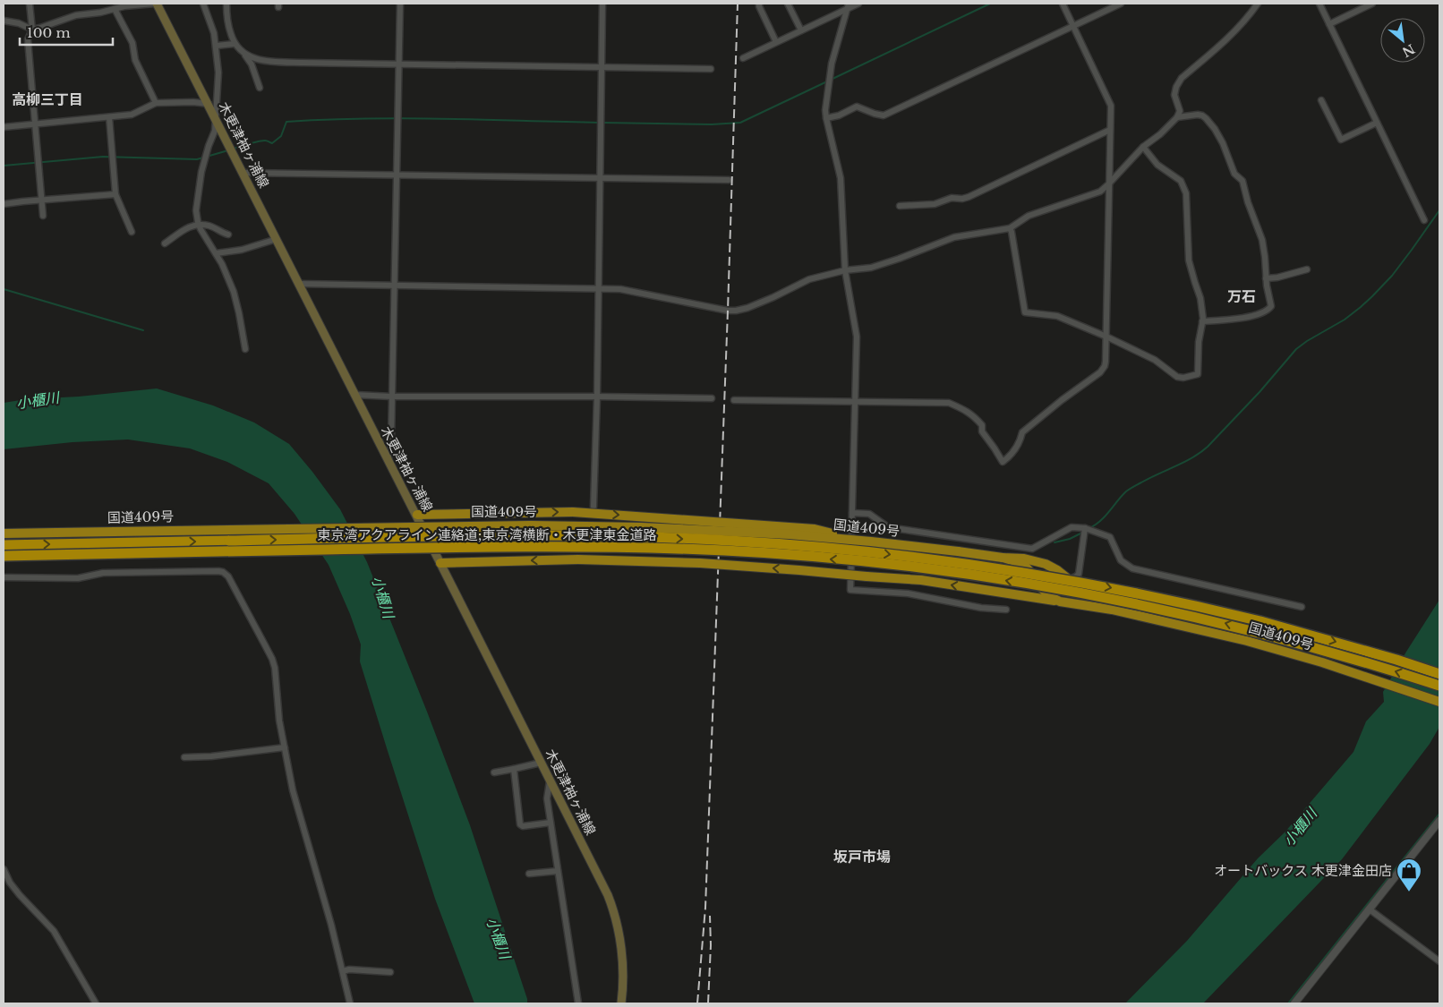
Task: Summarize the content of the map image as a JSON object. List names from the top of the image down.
{
  "streets": {
    "highway": ["国道409号", "東京湾アクアライン連絡道;東京湾横断・木更津東金道路"],
    "main road": ["木更津袖ヶ浦線"]
  },
  "districts": ["高柳三丁目", "万石", "坂戸市場"],
  "water": ["小櫃川"],
  "places": {
    "shop": ["オートバックス 木更津金田店"]
  },
  "scale_bar": "100 m",
  "north": "bottom right"
}
